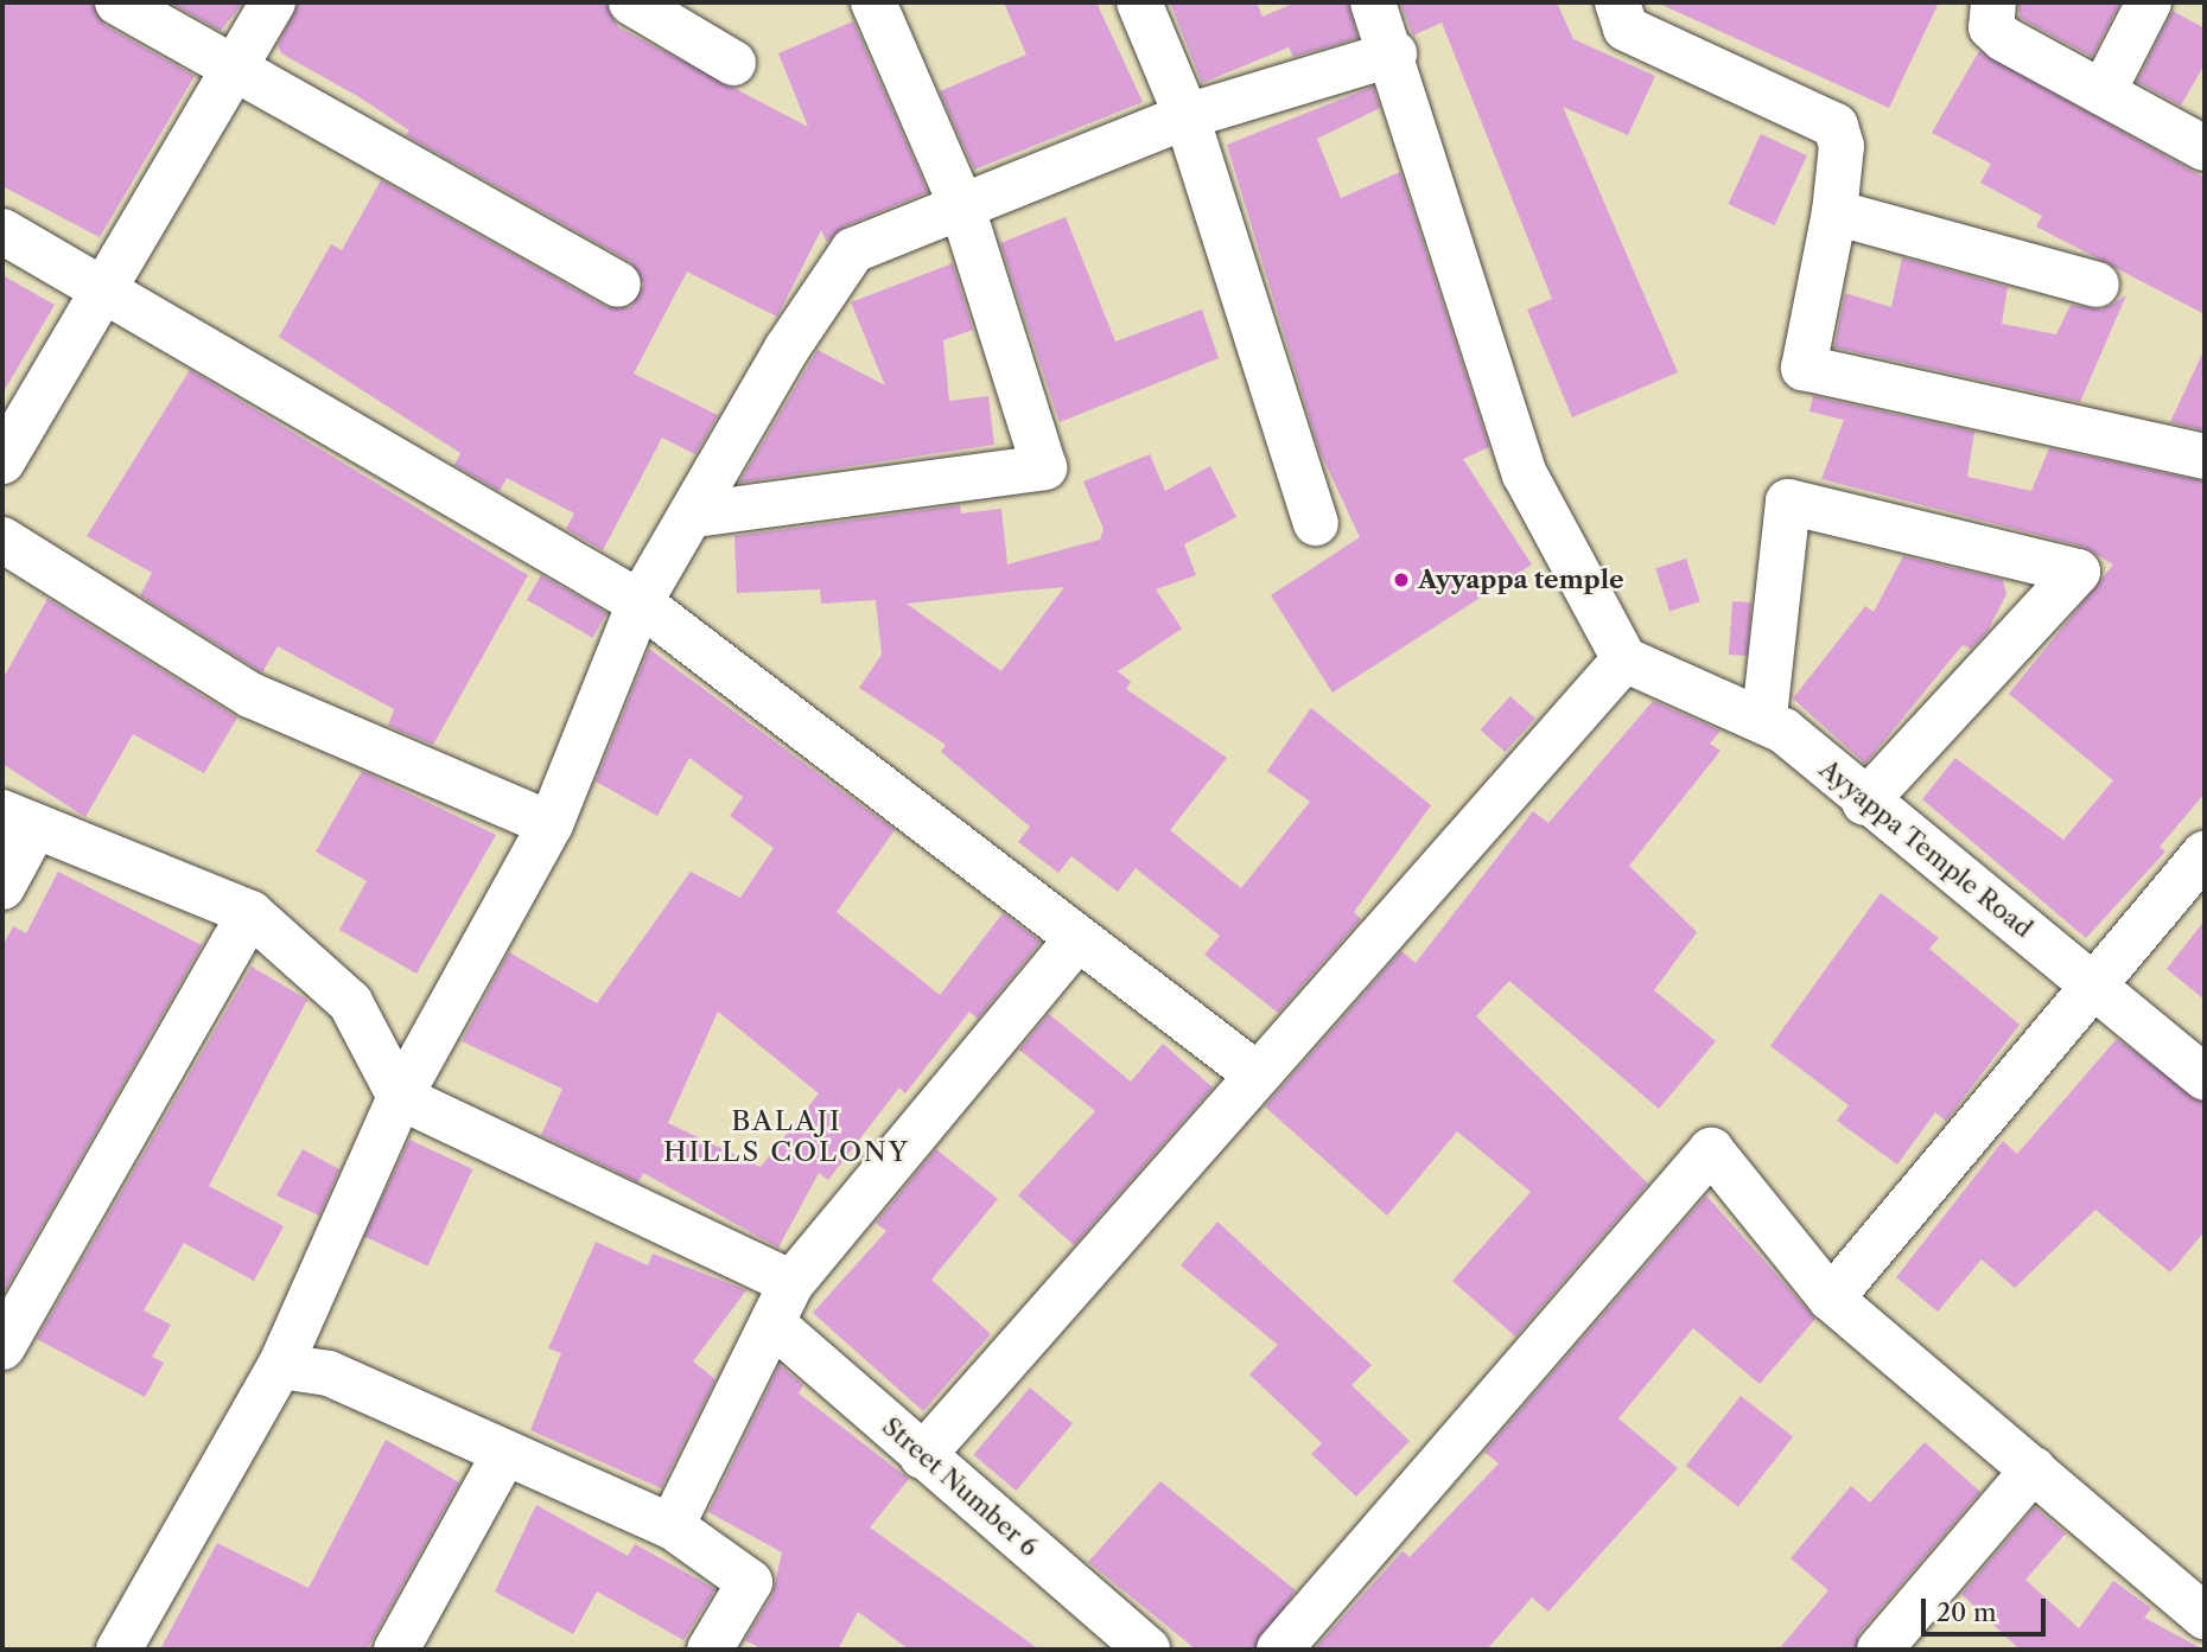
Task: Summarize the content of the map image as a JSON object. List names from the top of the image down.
{
  "streets": {
    "street": ["Ayyappa Temple Road", "Street Number 6"]
  },
  "districts": ["BALAJI HILLS COLONY"],
  "places": ["Ayyappa temple"],
  "scale_bar": "20 m"
}
